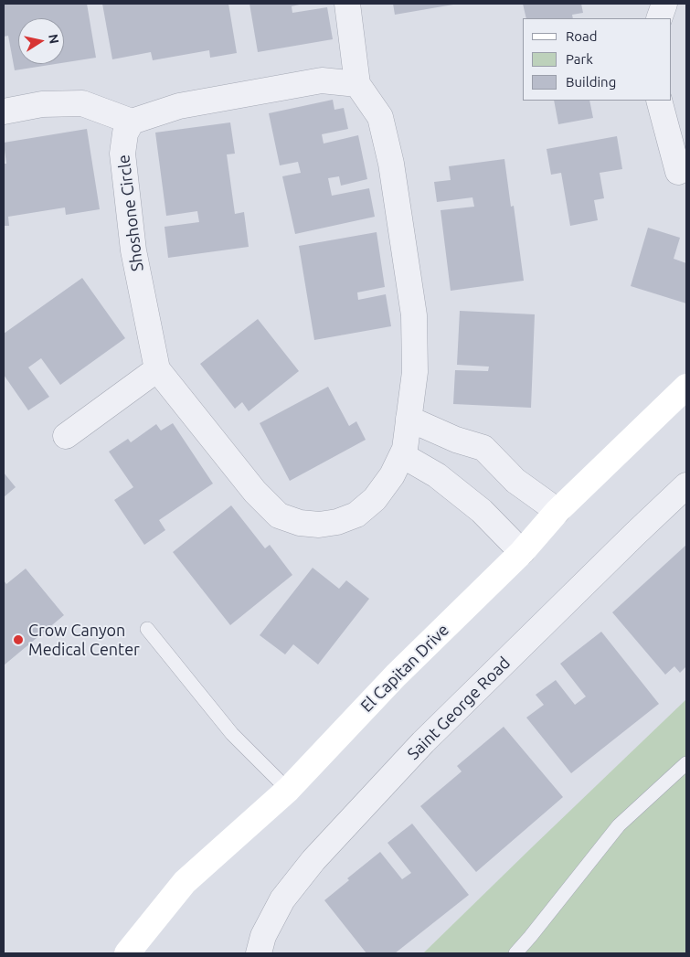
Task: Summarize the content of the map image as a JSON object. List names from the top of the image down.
{
  "streets": {
    "street": ["Shoshone Circle", "El Capitan Drive", "Saint George Road"]
  },
  "places": ["Crow Canyon Medical Center"],
  "legend": ["Road", "Park", "Building"],
  "north": "right"
}
